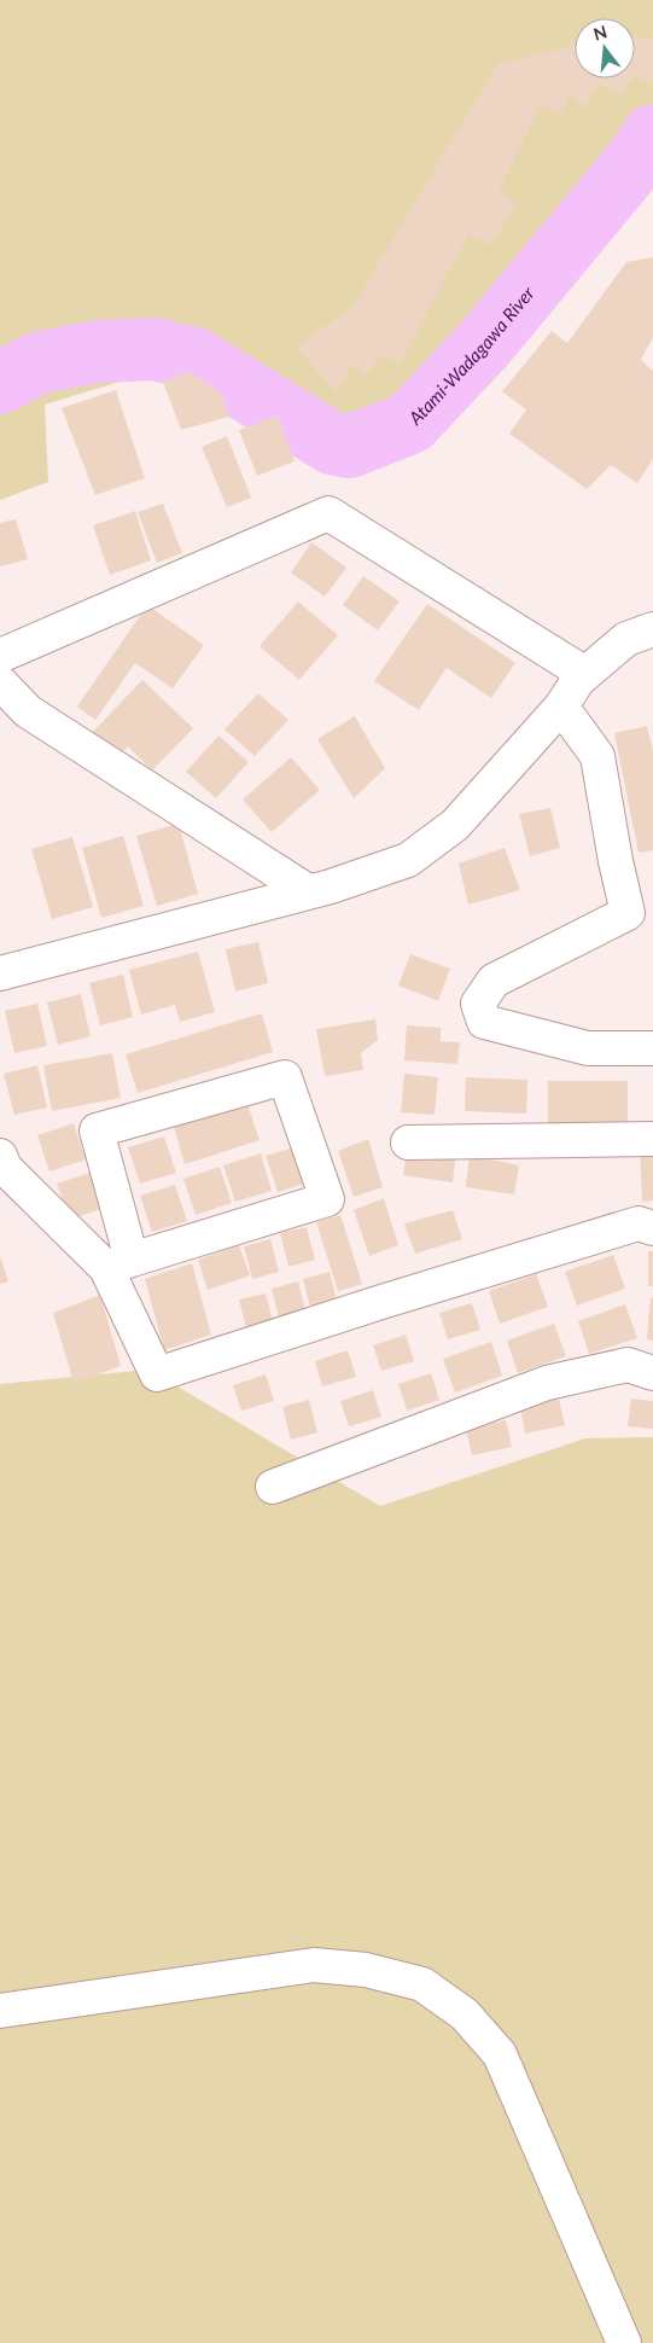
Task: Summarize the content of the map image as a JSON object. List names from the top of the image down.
{
  "water": ["Atami-Wadagawa River"],
  "north": "top"
}
